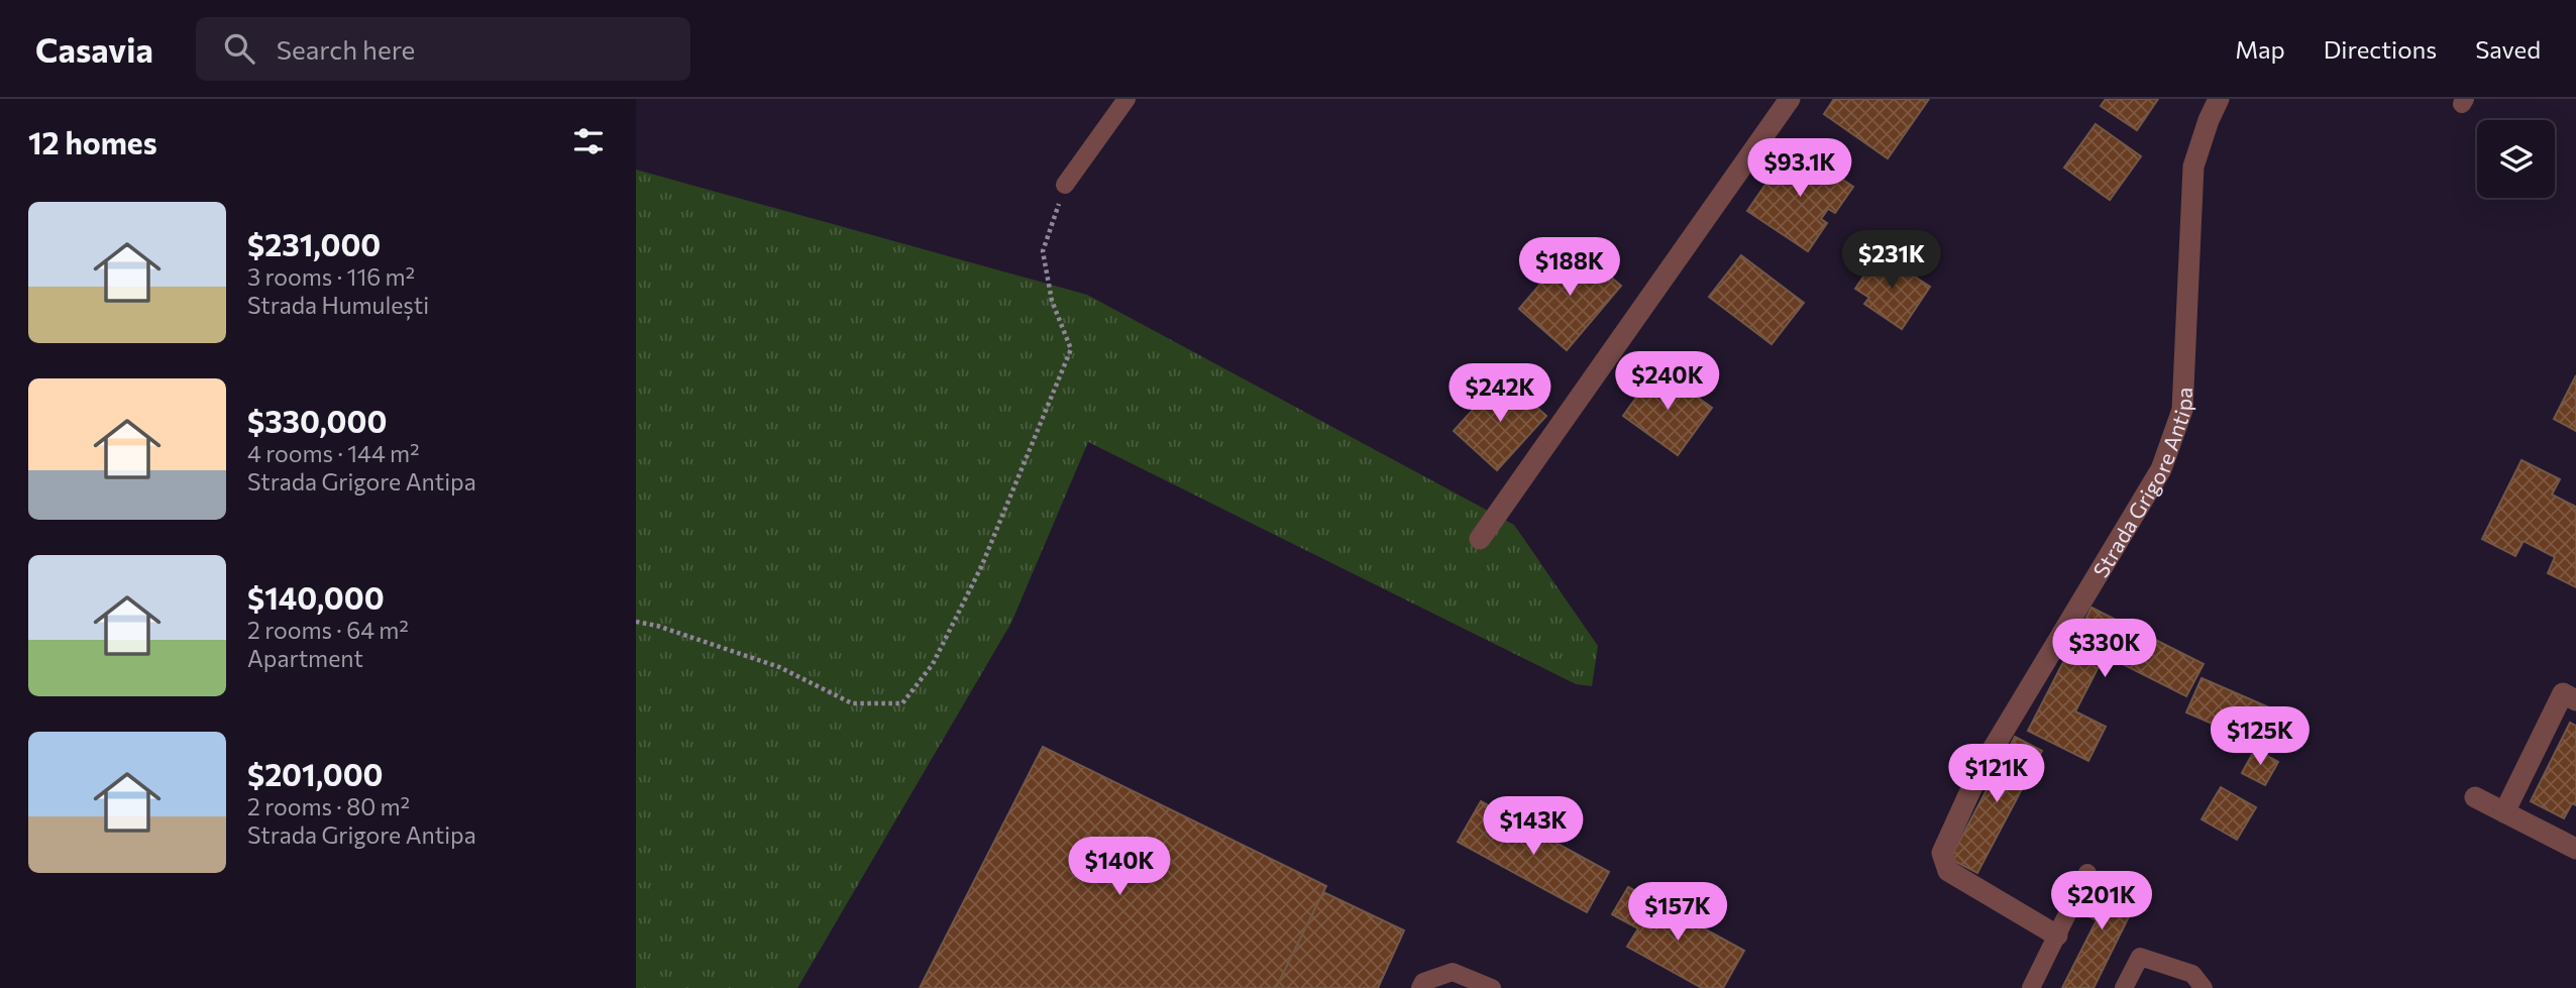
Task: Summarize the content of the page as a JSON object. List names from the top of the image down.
{
  "streets": {
    "street": ["Strada Grigore Antipa"]
  },
  "page": {
    "header": "Casavia",
    "search": "Search here",
    "nav": ["Map", "Directions", "Saved"],
    "heading": "12 homes",
    "price": [
      "$93.1K",
      "$231K",
      "$188K",
      "$240K",
      "$242K",
      "$330K",
      "$125K",
      "$121K",
      "$143K",
      "$140K",
      "$201K",
      "$157K"
    ],
    "list": [
      {
        "name": "$231,000",
        "note": "3 rooms · 116 m² · Strada Humulești"
      },
      {
        "name": "$330,000",
        "note": "4 rooms · 144 m² · Strada Grigore Antipa"
      },
      {
        "name": "$140,000",
        "note": "2 rooms · 64 m² · Apartment"
      },
      {
        "name": "$201,000",
        "note": "2 rooms · 80 m² · Strada Grigore Antipa"
      }
    ]
  }
}
